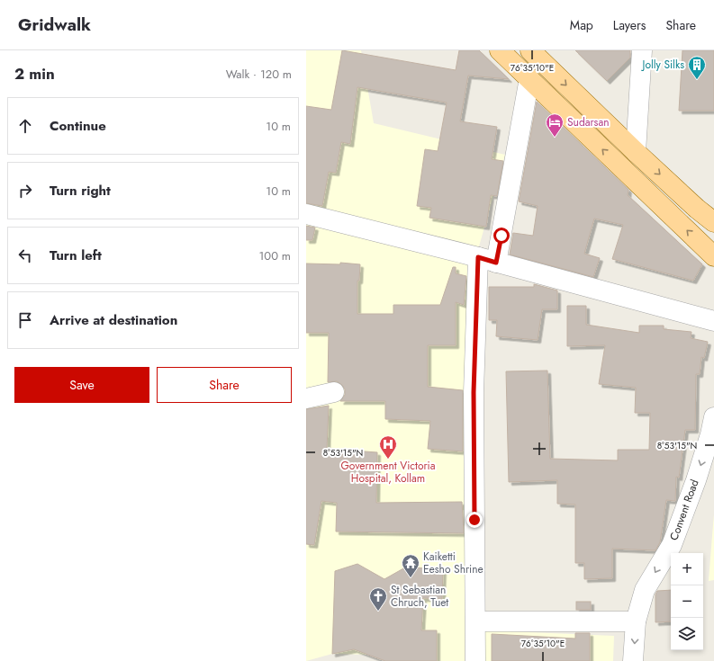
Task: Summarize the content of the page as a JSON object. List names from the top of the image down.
{
  "streets": {
    "street": ["Convent Road"]
  },
  "places": {
    "building": ["Jolly Silks"],
    "hotel": ["Sudarsan"],
    "hospital": ["Government Victoria Hospital, Kollam"],
    "temple": ["Kaiketti Eesho Shrine"],
    "church": ["St Sebastian Chruch, Tuet"]
  },
  "page": {
    "header": "Gridwalk",
    "nav": ["Map", "Layers", "Share"],
    "heading": ["2 min", "Walk · 120 m"],
    "list": [
      ["Continue", "10 m"],
      ["Turn right", "10 m"],
      ["Turn left", "100 m"],
      "Arrive at destination"
    ],
    "buttons": ["Save", "Share"],
    "map_buttons": ["+", "−"]
  },
  "coordinates": ["76°35'10\"E", "8°53'15\"N"]
}
